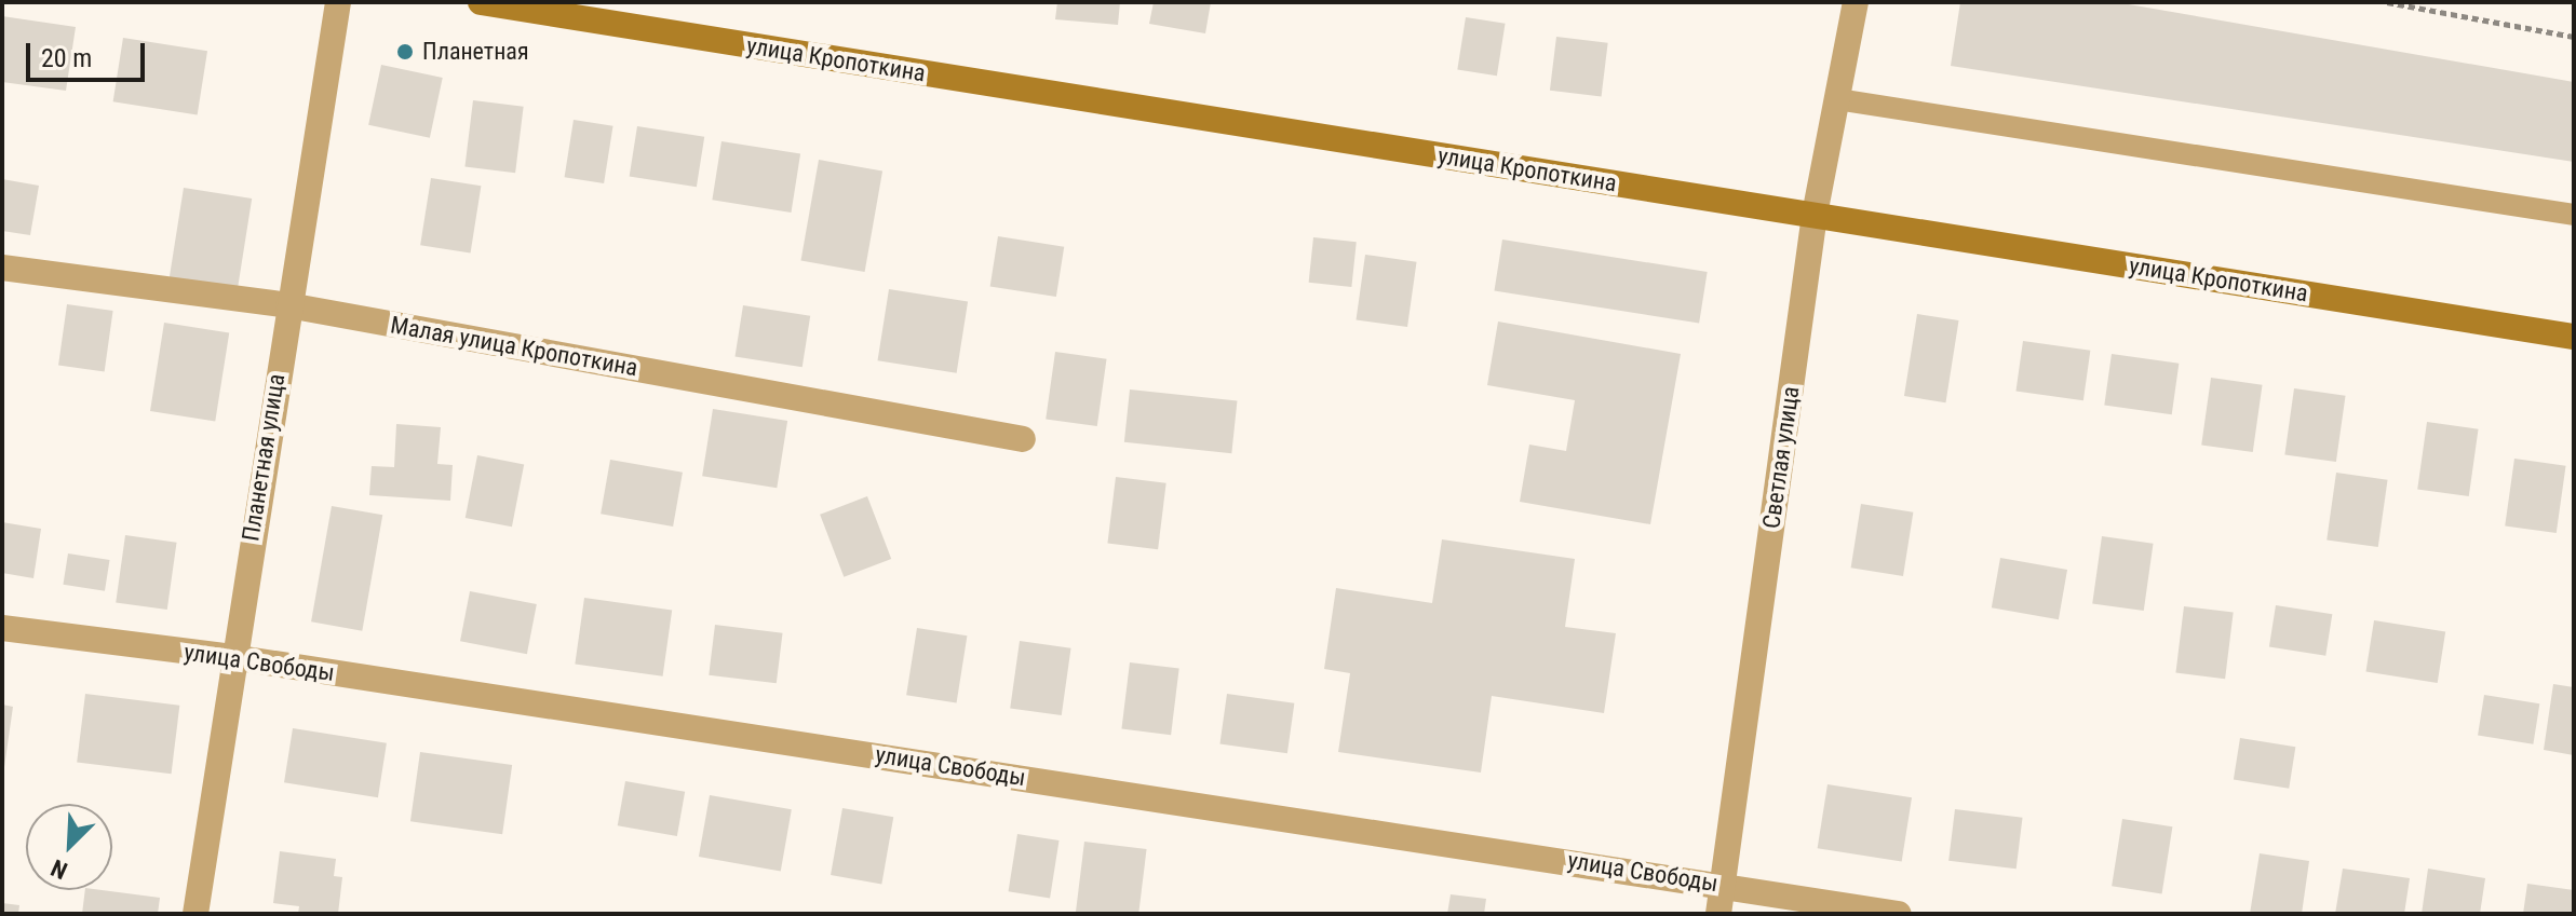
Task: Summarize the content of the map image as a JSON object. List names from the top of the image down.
{
  "streets": {
    "main road": ["улица Кропоткина"],
    "street": [
      "Малая улица Кропоткина",
      "Планетная улица",
      "Светлая улица",
      "улица Свободы"
    ]
  },
  "crossings": [
    ["улица Кропоткина", "Светлая улица"],
    ["Малая улица Кропоткина", "Планетная улица"],
    ["Планетная улица", "улица Свободы"],
    ["Светлая улица", "улица Свободы"]
  ],
  "places": ["Планетная"],
  "scale_bar": "20 m",
  "north": "bottom left"
}
